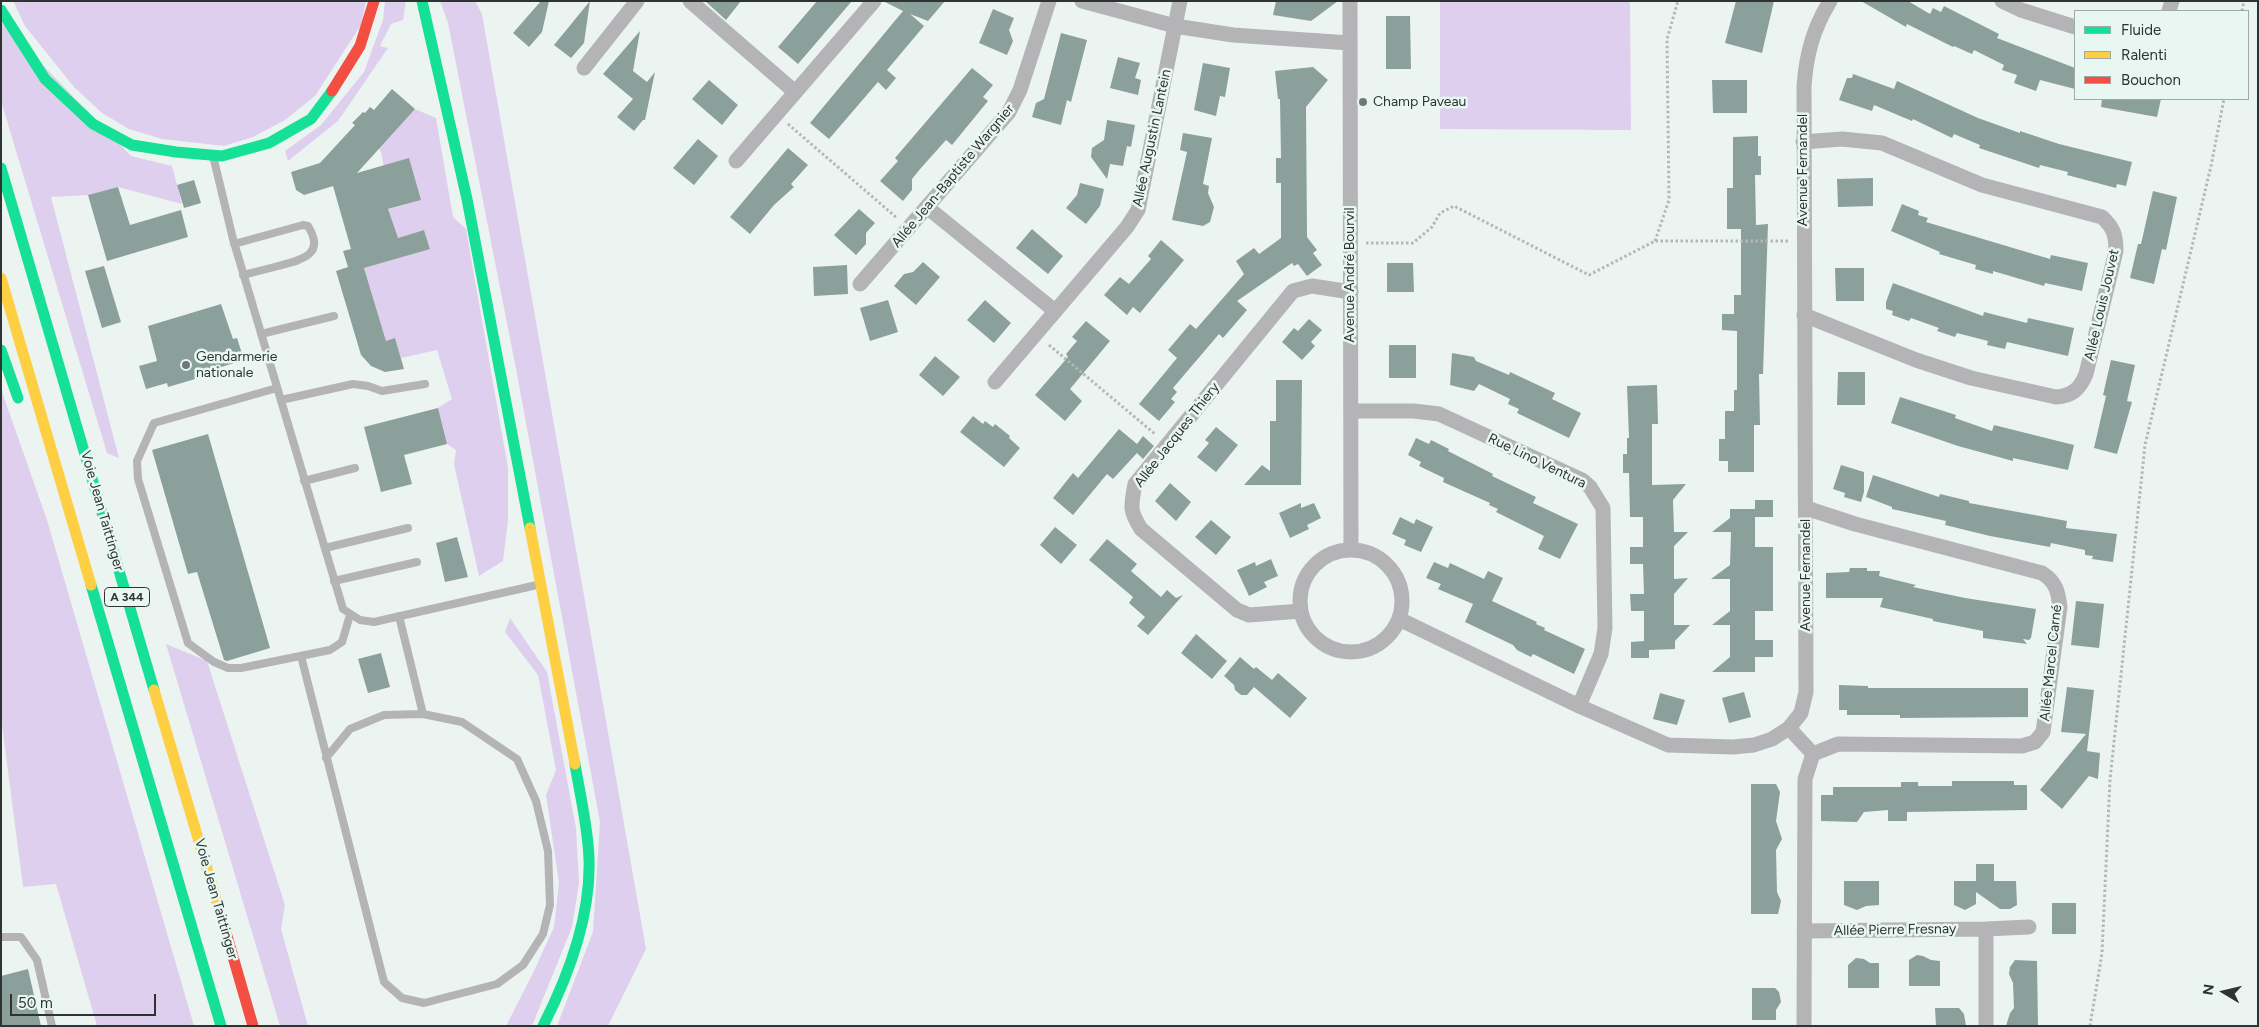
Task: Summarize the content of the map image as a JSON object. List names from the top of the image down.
{
  "streets": {
    "highway": ["Voie Jean Taittinger", "A 344"],
    "street": [
      "Allée Augustin Lantein",
      "Avenue Fernandel",
      "Allée Jean-Baptiste Wargnier",
      "Avenue André Bourvil",
      "Allée Louis Jouvet",
      "Allée Jacques Thiery",
      "Rue Lino Ventura",
      "Allée Marcel Carné",
      "Allée Pierre Fresnay"
    ]
  },
  "crossings": [
    ["Avenue Fernandel", "Avenue André Bourvil"],
    ["Avenue Fernandel", "Allée Louis Jouvet"],
    ["Avenue Fernandel", "Allée Jacques Thiery"],
    ["Avenue Fernandel", "Rue Lino Ventura"],
    ["Avenue Fernandel", "Allée Marcel Carné"],
    ["Avenue André Bourvil", "Allée Jacques Thiery"],
    ["Avenue André Bourvil", "Rue Lino Ventura"]
  ],
  "places": ["Champ Paveau", "Gendarmerie nationale"],
  "legend": ["Fluide", "Ralenti", "Bouchon"],
  "scale_bar": "50 m",
  "north": "left"
}
